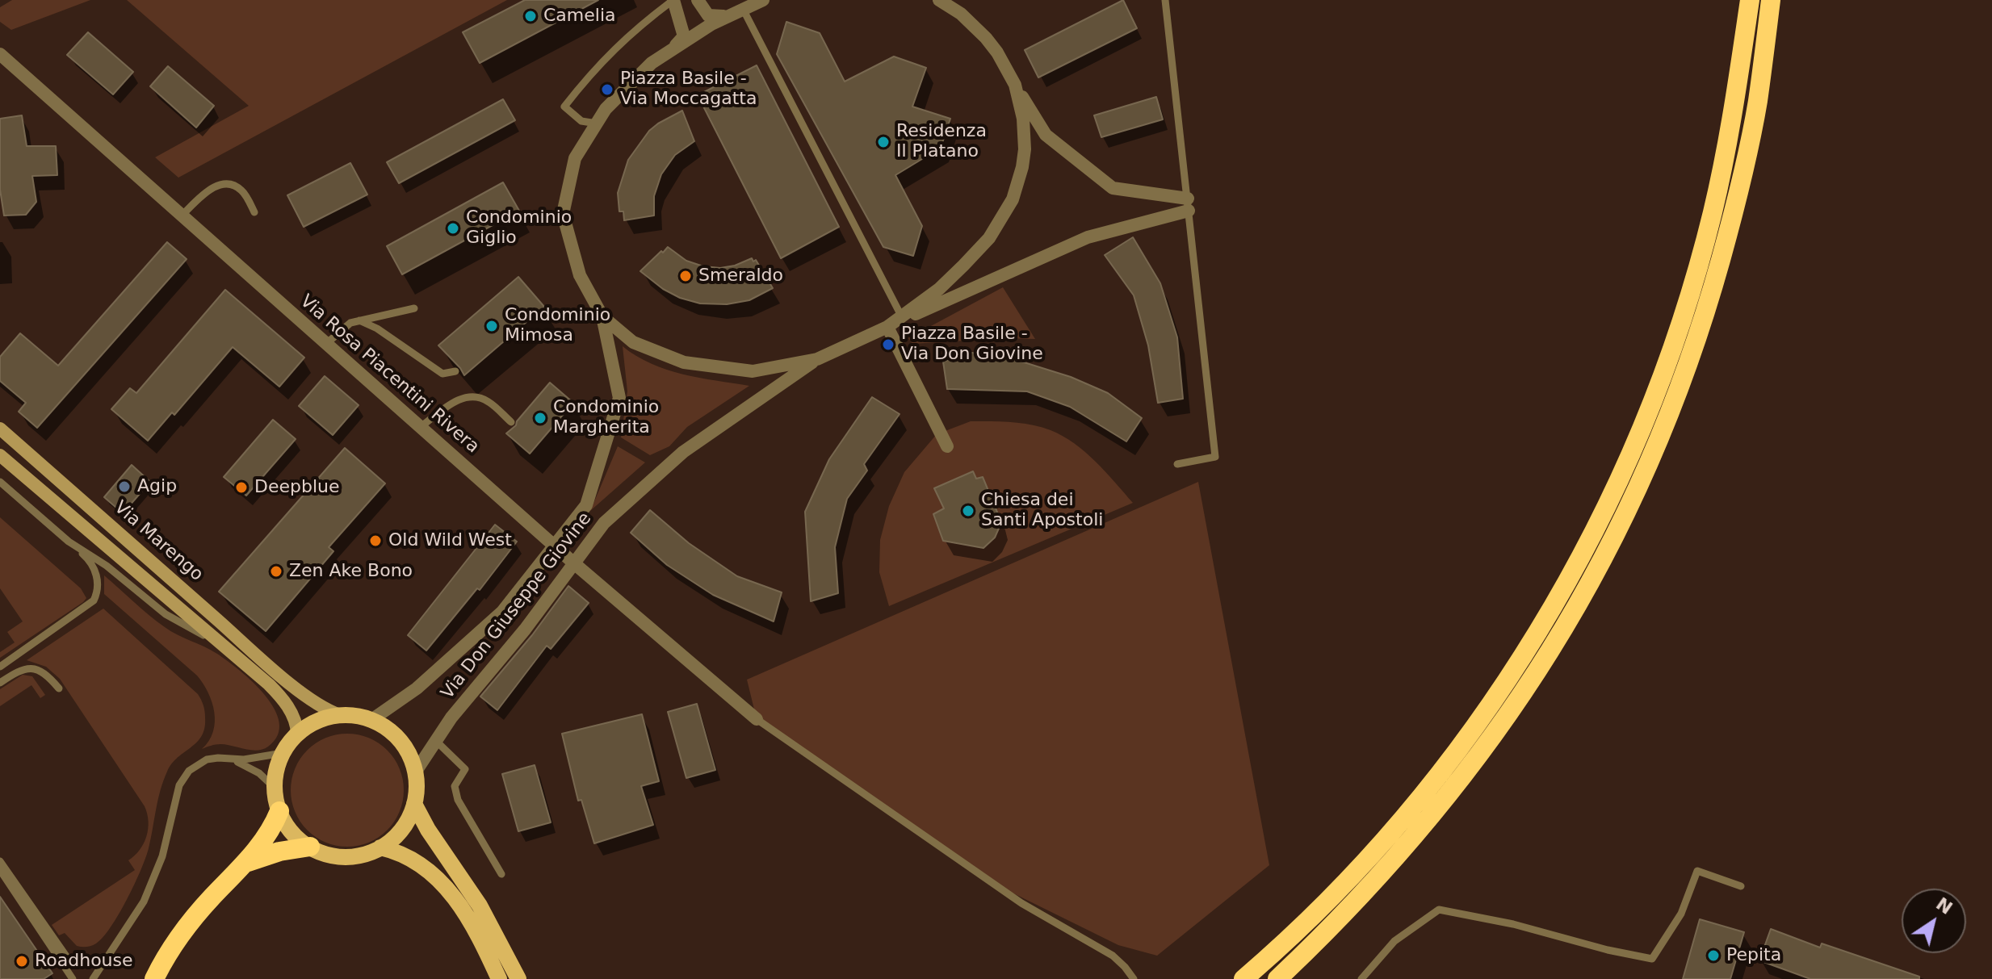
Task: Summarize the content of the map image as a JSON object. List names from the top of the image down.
{
  "streets": {
    "main road": ["Via Marengo"],
    "street": ["Via Rosa Piacentini Rivera", "Via Don Giuseppe Giovine"]
  },
  "crossings": [
    ["Via Rosa Piacentini Rivera", "Via Don Giuseppe Giovine"],
    ["Via Marengo", "Via Don Giuseppe Giovine"]
  ],
  "places": [
    "Camelia",
    "Piazza Basile - Via Moccagatta",
    "Residenza Il Platano",
    "Condominio Giglio",
    "Smeraldo",
    "Condominio Mimosa",
    "Piazza Basile - Via Don Giovine",
    "Condominio Margherita",
    "Agip",
    "Deepblue",
    "Chiesa dei Santi Apostoli",
    "Old Wild West",
    "Zen Ake Bono",
    "Pepita",
    "Roadhouse"
  ],
  "north": "top right"
}
